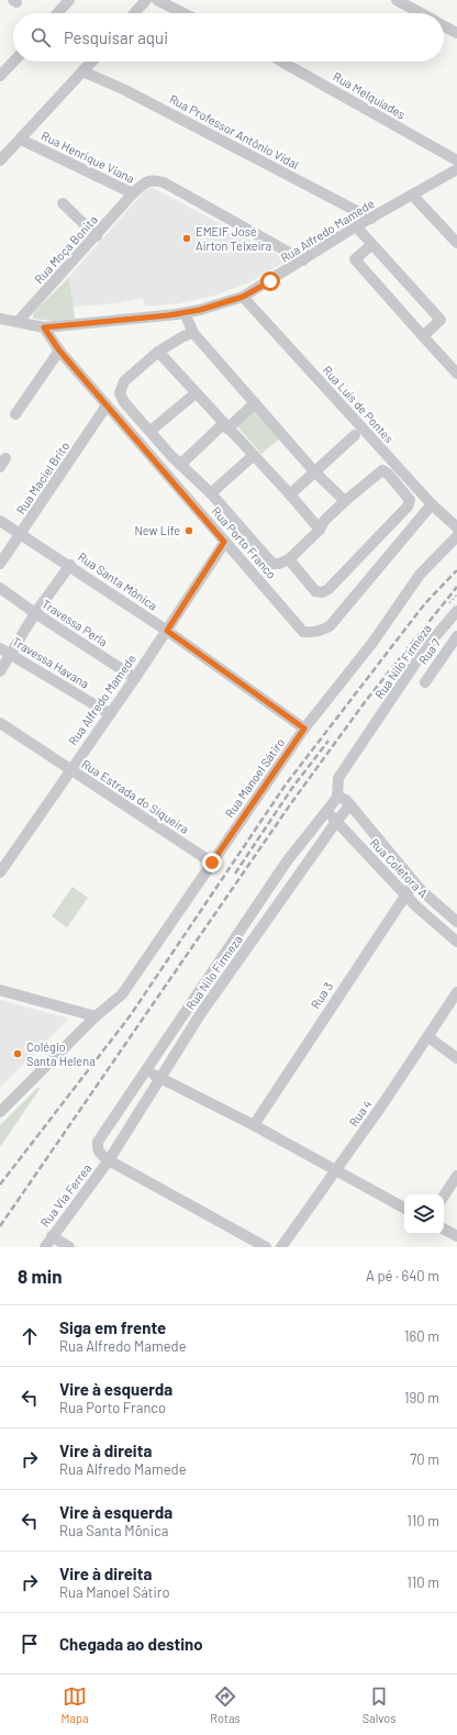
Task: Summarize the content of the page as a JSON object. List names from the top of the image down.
{
  "streets": {
    "street": [
      "Rua Melquíades",
      "Rua Professor Antônio Vidal",
      "Rua Henrique Viana",
      "Rua Alfredo Mamede",
      "Rua Moça Bonita",
      "Rua Luís de Pontes",
      "Rua Maciel Brito",
      "Rua Porto Franco",
      "Rua Santa Mônica",
      "Travessa Perla",
      "Rua 7",
      "Rua Nilo Firmeza",
      "Travessa Havana",
      "Rua Manoel Sátiro",
      "Rua Estrada do Siqueira",
      "Rua Coletora A",
      "Rua 3",
      "Rua 4",
      "Rua Via Ferrea"
    ]
  },
  "crossings": [
    ["Rua Professor Antônio Vidal", "Rua Alfredo Mamede"],
    ["Rua Henrique Viana", "Rua Alfredo Mamede"],
    ["Rua Henrique Viana", "Rua Moça Bonita"],
    ["Rua Alfredo Mamede", "Rua Moça Bonita"],
    ["Rua Alfredo Mamede", "Rua Luís de Pontes"],
    ["Rua Alfredo Mamede", "Rua Porto Franco"],
    ["Rua Alfredo Mamede", "Rua Santa Mônica"],
    ["Rua Alfredo Mamede", "Travessa Perla"],
    ["Rua Alfredo Mamede", "Travessa Havana"],
    ["Rua Alfredo Mamede", "Rua Estrada do Siqueira"],
    ["Rua Luís de Pontes", "Rua Porto Franco"],
    ["Rua Maciel Brito", "Rua Porto Franco"],
    ["Rua Maciel Brito", "Rua Santa Mônica"],
    ["Rua Santa Mônica", "Rua Manoel Sátiro"],
    ["Rua Nilo Firmeza", "Rua Coletora A"],
    ["Rua Nilo Firmeza", "Rua Via Ferrea"],
    ["Rua Manoel Sátiro", "Rua Estrada do Siqueira"],
    ["Rua Coletora A", "Rua 3"]
  ],
  "places": ["EMEIF José Airton Teixeira", "New Life", "Colégio Santa Helena"],
  "page": {
    "search": "Pesquisar aqui",
    "heading": ["8 min", "A pé · 640 m"],
    "list": [
      ["Siga em frente", "Rua Alfredo Mamede", "160 m"],
      ["Vire à esquerda", "Rua Porto Franco", "190 m"],
      ["Vire à direita", "Rua Alfredo Mamede", "70 m"],
      ["Vire à esquerda", "Rua Santa Mônica", "110 m"],
      ["Vire à direita", "Rua Manoel Sátiro", "110 m"],
      "Chegada ao destino"
    ],
    "nav": ["Mapa", "Rotas", "Salvos"]
  }
}
